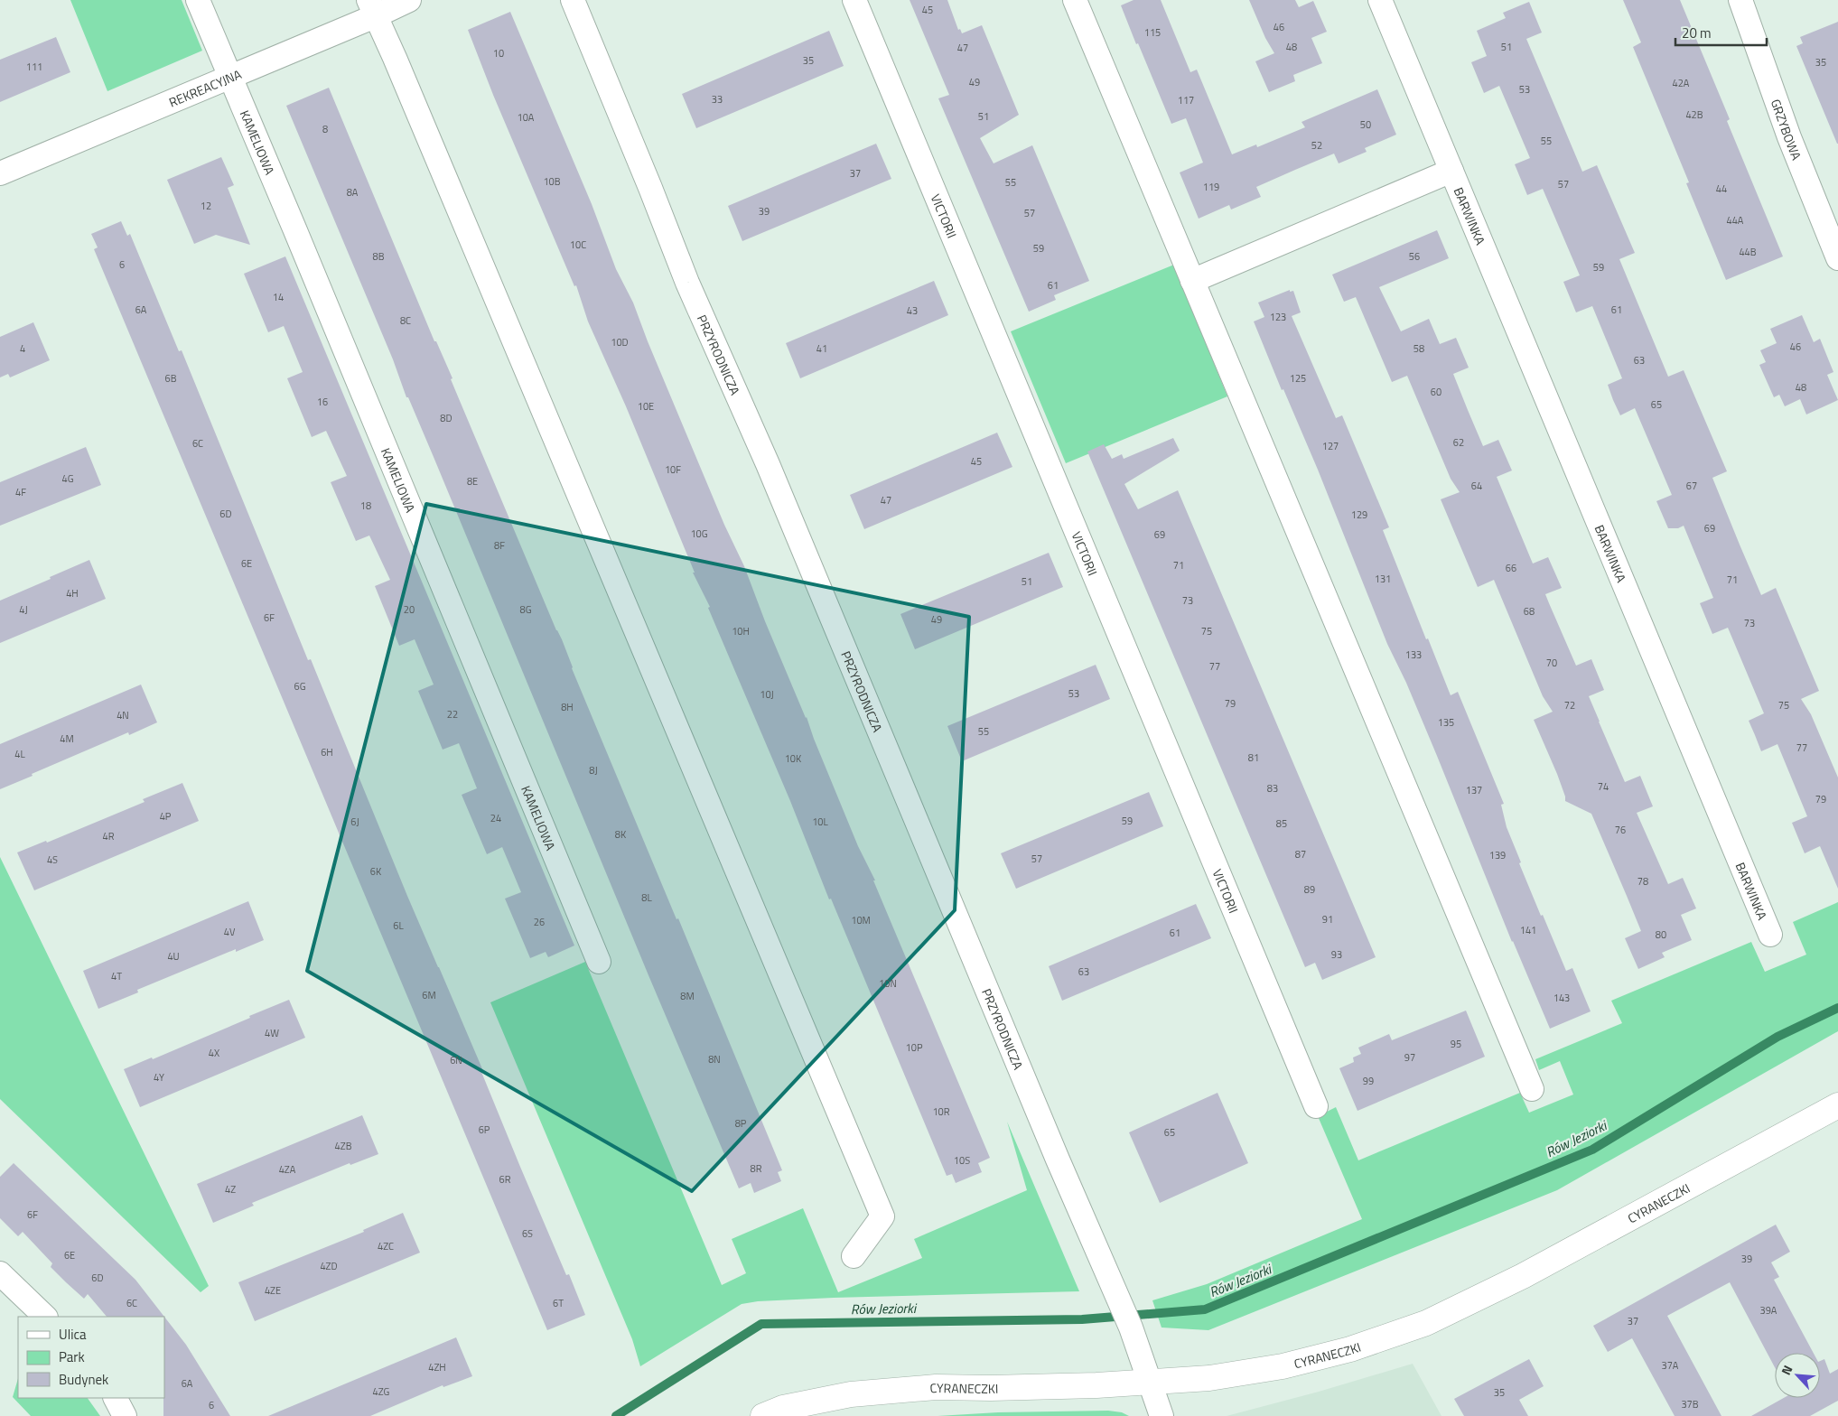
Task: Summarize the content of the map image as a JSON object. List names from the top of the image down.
{
  "streets": {
    "street": [
      "REKREACYJNA",
      "GRZYBOWA",
      "KAMELIOWA",
      "BARWINKA",
      "VICTORII",
      "PRZYRODNICZA",
      "CYRANECZKI"
    ]
  },
  "crossings": [
    ["REKREACYJNA", "KAMELIOWA"],
    ["PRZYRODNICZA", "CYRANECZKI"]
  ],
  "water": ["Rów Jeziorki"],
  "house_numbers": [
    "45",
    "46",
    "115",
    "48",
    "51",
    "47",
    "10",
    "35",
    "35",
    "111",
    "49",
    "42A",
    "53",
    "33",
    "117",
    "42B",
    "51",
    "10A",
    "50",
    "8",
    "55",
    "52",
    "37",
    "10B",
    "55",
    "57",
    "119",
    "44",
    "8A",
    "12",
    "39",
    "57",
    "44A",
    "10C",
    "59",
    "44B",
    "8B",
    "56",
    "6",
    "59",
    "61",
    "14",
    "6A",
    "61",
    "43",
    "123",
    "8C",
    "10D",
    "46",
    "4",
    "41",
    "58",
    "63",
    "6B",
    "125",
    "48",
    "60",
    "16",
    "65",
    "10E",
    "8D",
    "62",
    "6C",
    "127",
    "45",
    "10F",
    "4G",
    "8E",
    "64",
    "67",
    "4F",
    "47",
    "18",
    "6D",
    "129",
    "69",
    "10G",
    "69",
    "8F",
    "6E",
    "71",
    "66",
    "131",
    "71",
    "51",
    "4H",
    "73",
    "4J",
    "20",
    "8G",
    "68",
    "6F",
    "49",
    "73",
    "10H",
    "75",
    "133",
    "70",
    "77",
    "6G",
    "53",
    "10J",
    "79",
    "72",
    "75",
    "8H",
    "22",
    "4N",
    "135",
    "55",
    "4M",
    "77",
    "6H",
    "4L",
    "81",
    "10K",
    "8J",
    "74",
    "83",
    "137",
    "79",
    "4P",
    "24",
    "59",
    "6J",
    "10L",
    "85",
    "76",
    "8K",
    "4R",
    "87",
    "139",
    "57",
    "4S",
    "6K",
    "78",
    "89",
    "8L",
    "91",
    "10M",
    "26",
    "6L",
    "141",
    "4V",
    "61",
    "80",
    "93",
    "4U",
    "63",
    "4T",
    "10N",
    "6M",
    "8M",
    "143",
    "4W",
    "95",
    "10P",
    "4X",
    "97",
    "8N",
    "6N",
    "4Y",
    "99",
    "10R",
    "8P",
    "6P",
    "65",
    "4ZB",
    "10S",
    "8R",
    "4ZA",
    "6R",
    "4Z",
    "6F",
    "6S",
    "4ZC",
    "6E",
    "39",
    "4ZD",
    "6D",
    "4ZE",
    "6C",
    "6T",
    "39A",
    "37",
    "37A",
    "4ZH",
    "6A",
    "4ZG",
    "35",
    "37B",
    "6"
  ],
  "legend": ["Ulica", "Park", "Budynek"],
  "scale_bar": "20 m",
  "north": "top left"
}
